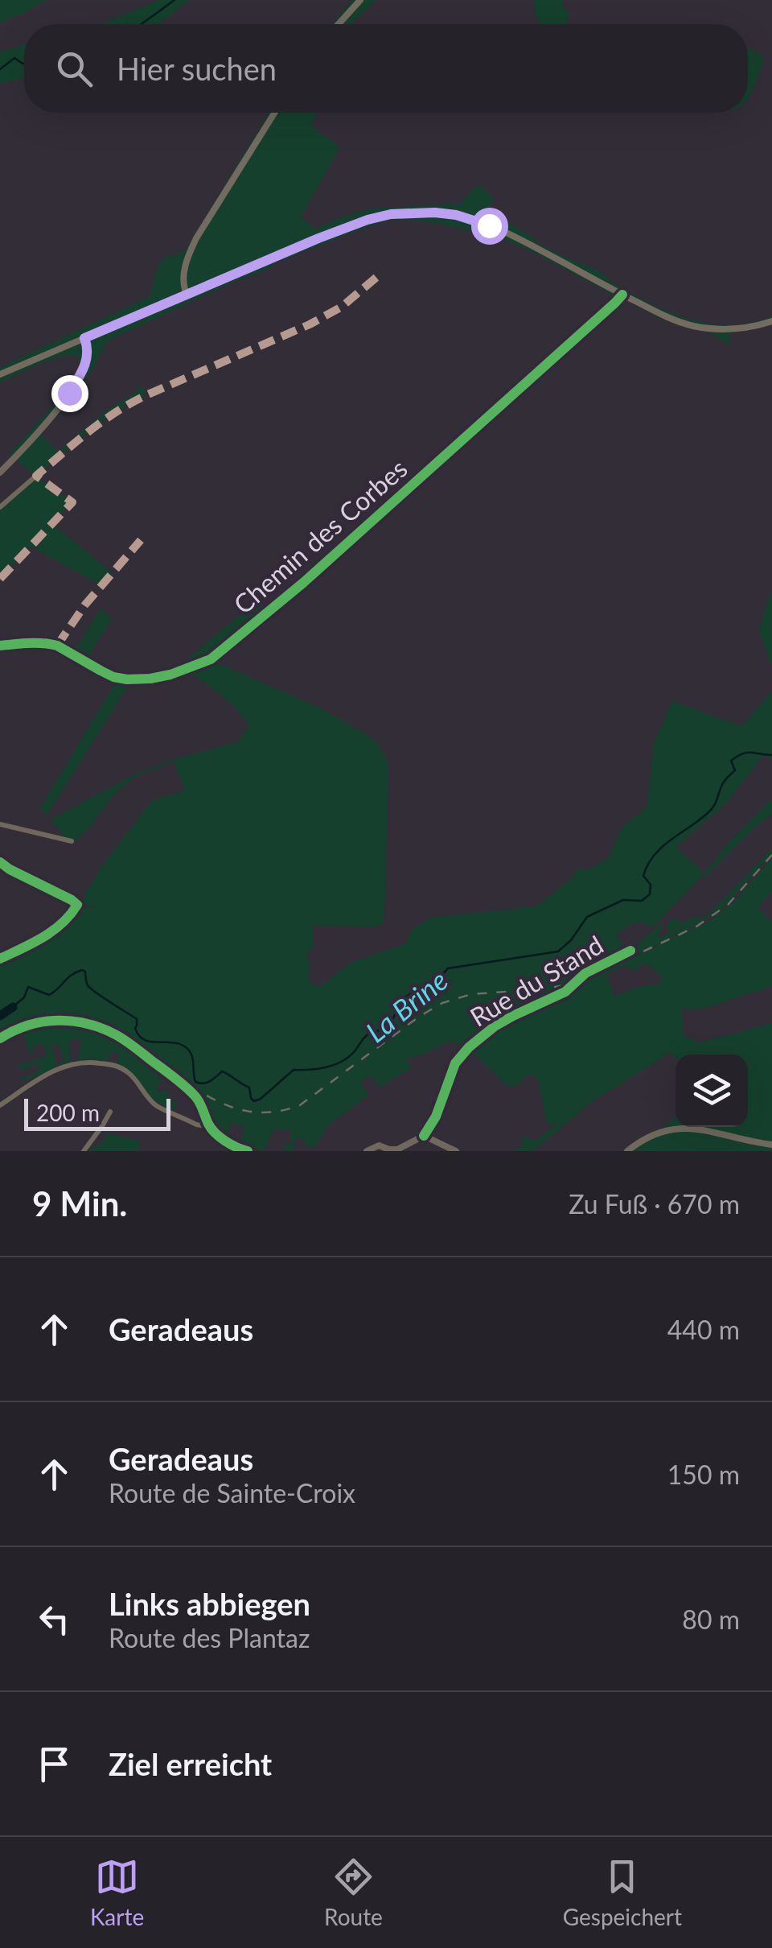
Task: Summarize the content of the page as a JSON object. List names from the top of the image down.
{
  "streets": {
    "street": ["Chemin des Corbes", "Rue du Stand"]
  },
  "water": ["La Brine"],
  "scale_bar": "200 m",
  "page": {
    "search": "Hier suchen",
    "scale": "200 m",
    "heading": ["9 Min.", "Zu Fuß · 670 m"],
    "list": [
      ["Geradeaus", "440 m"],
      ["Geradeaus", "Route de Sainte-Croix", "150 m"],
      ["Links abbiegen", "Route des Plantaz", "80 m"],
      "Ziel erreicht"
    ],
    "nav": ["Karte", "Route", "Gespeichert"]
  }
}
